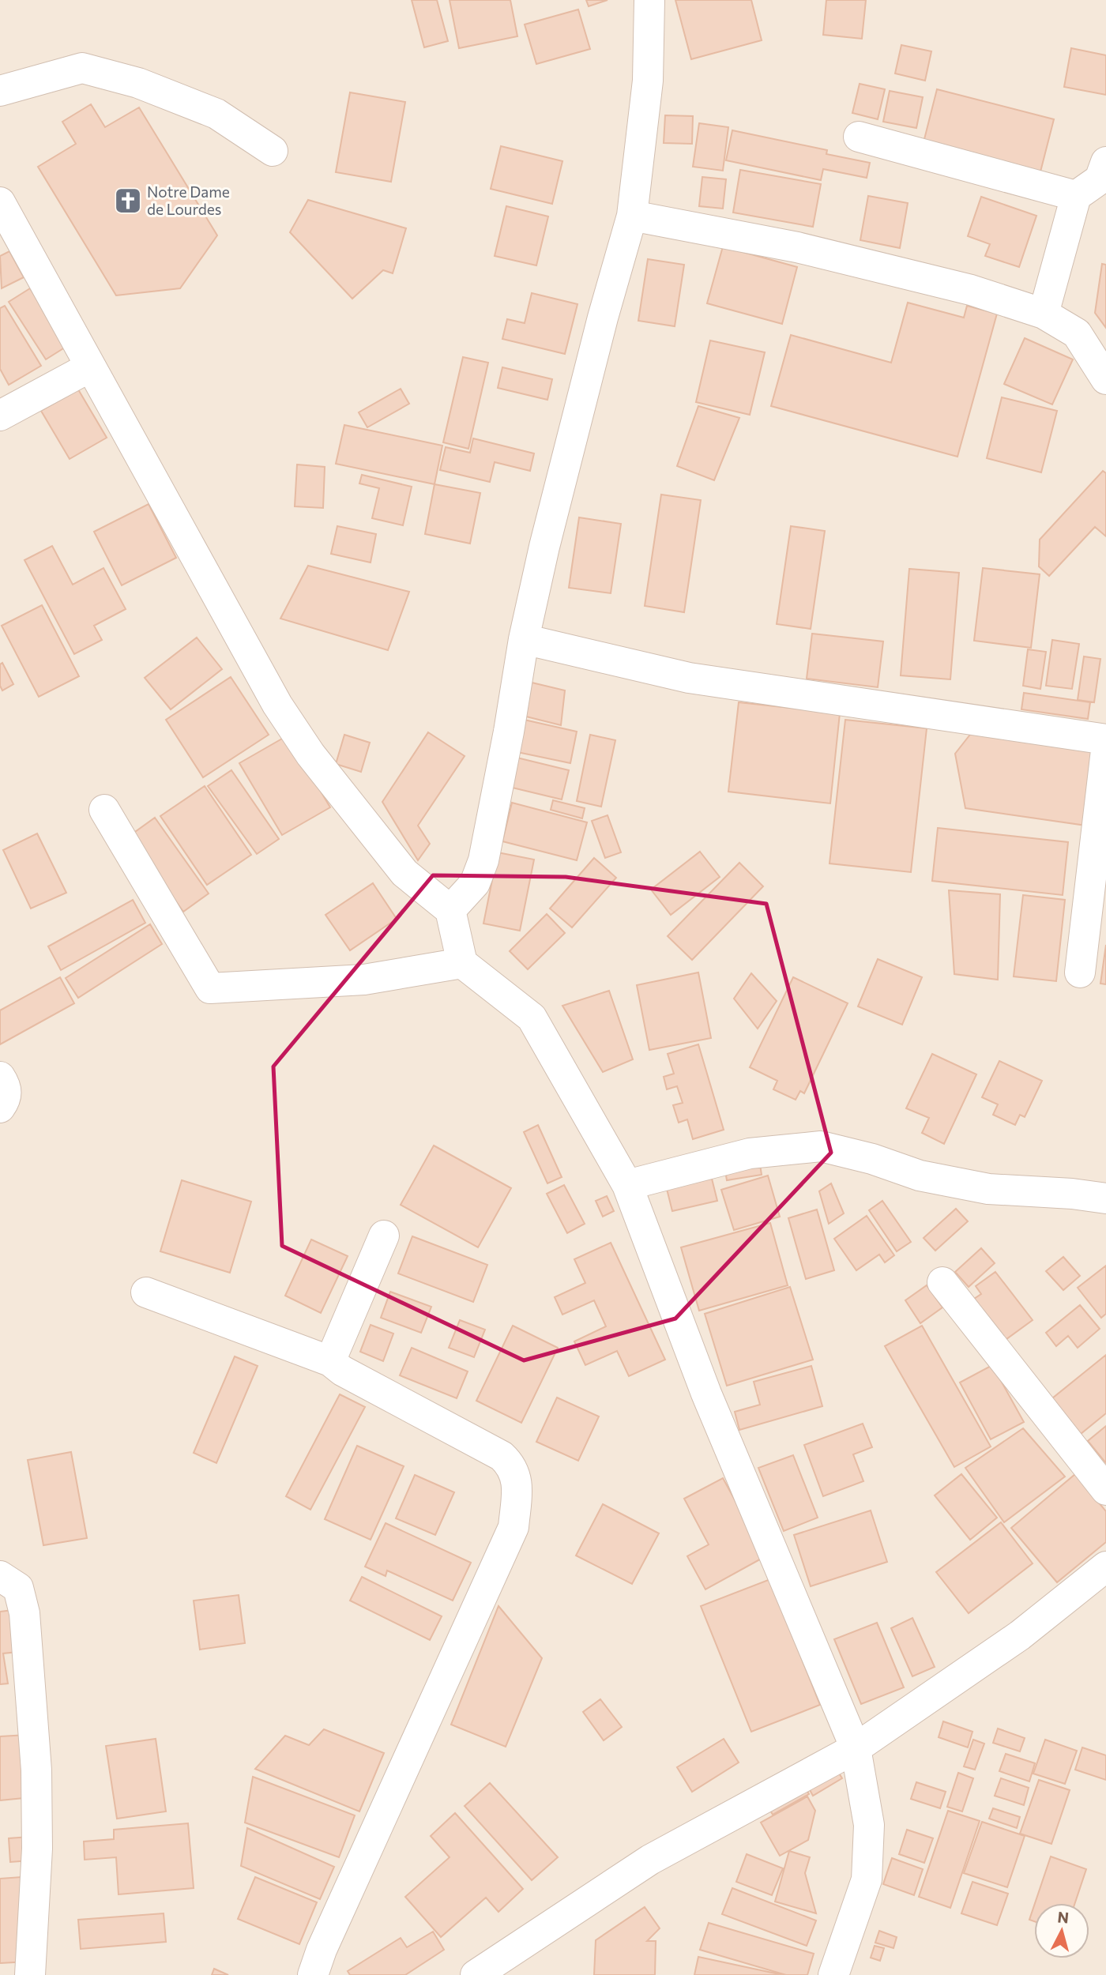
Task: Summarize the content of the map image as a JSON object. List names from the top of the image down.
{
  "places": {
    "church": ["Notre Dame de Lourdes"]
  },
  "north": "top"
}
